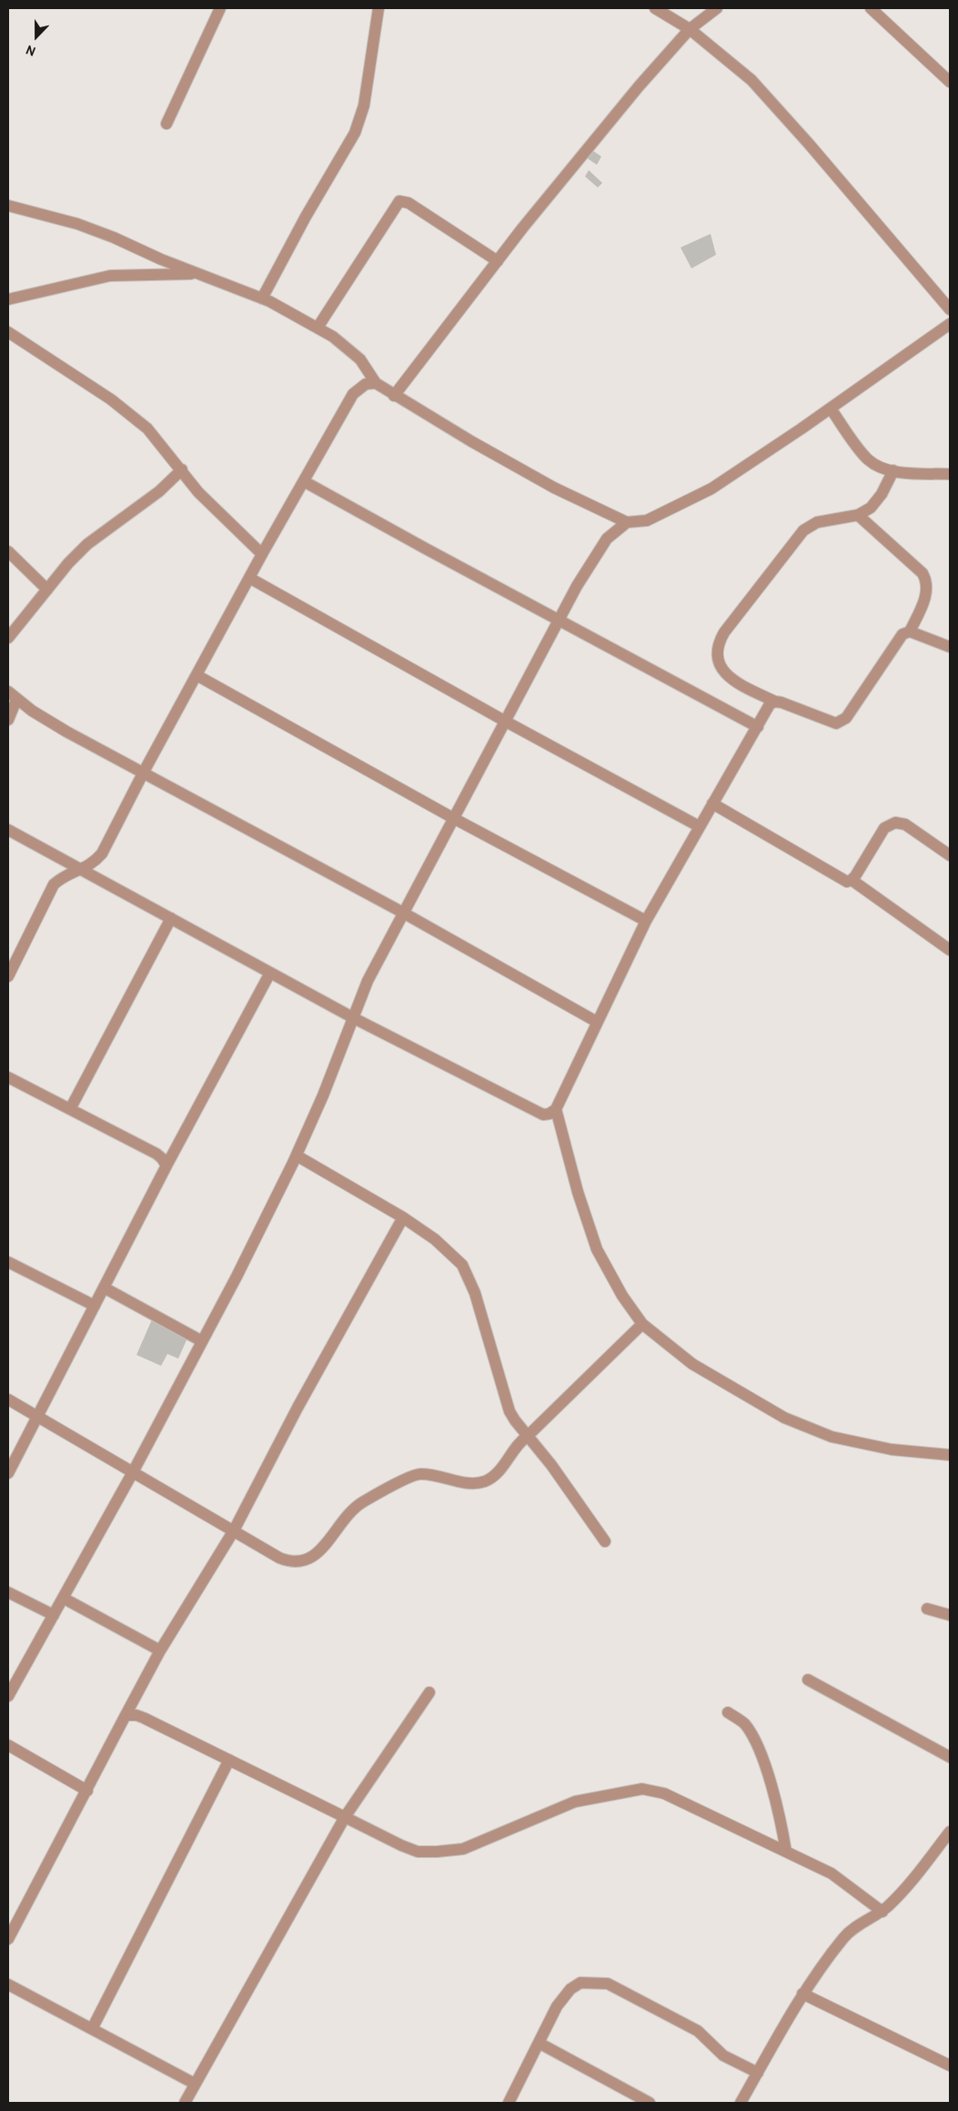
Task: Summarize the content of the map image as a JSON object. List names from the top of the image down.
{
  "north": "bottom"
}
